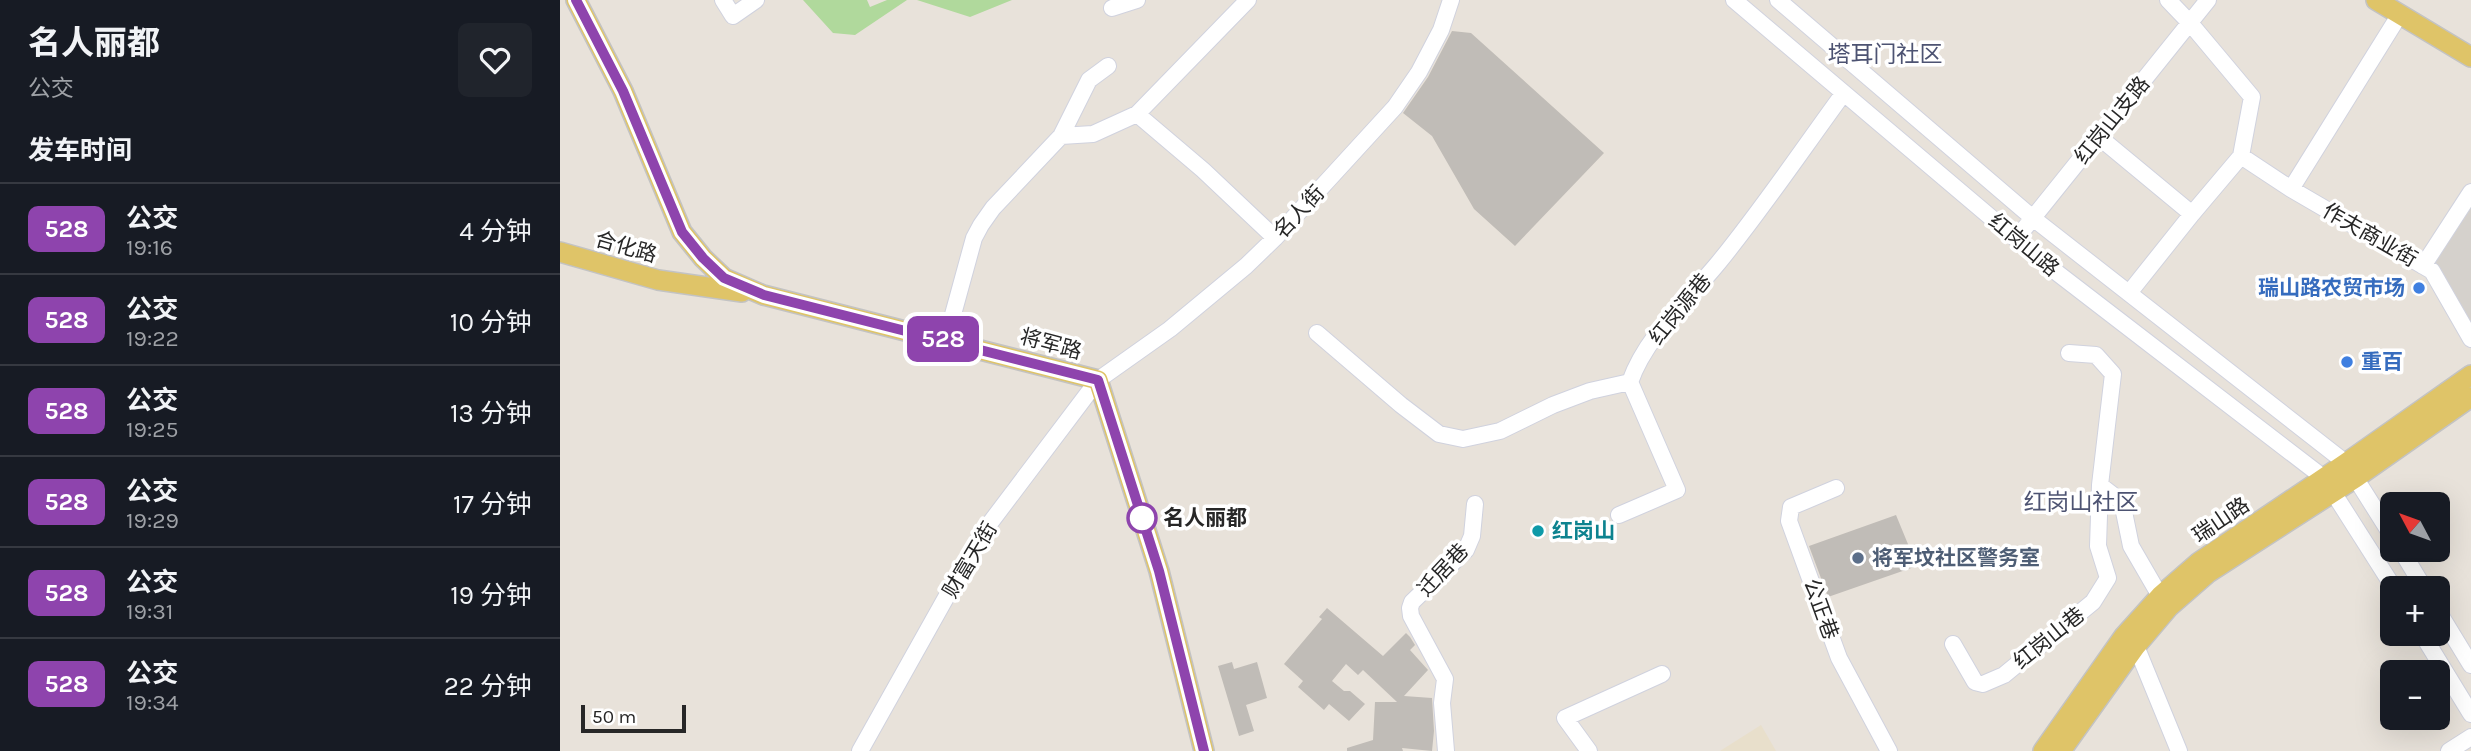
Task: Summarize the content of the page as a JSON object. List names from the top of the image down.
{
  "streets": {
    "main road": ["合化路", "将军路", "瑞山路"],
    "street": [
      "红岗山支路",
      "名人街",
      "作夫商业街",
      "红岗山路",
      "红岗源巷",
      "财富天街",
      "迁居巷",
      "公正巷",
      "红岗山巷"
    ]
  },
  "crossings": [
    ["红岗山支路", "红岗山路"],
    ["名人街", "将军路"],
    ["名人街", "财富天街"],
    ["红岗山路", "红岗源巷"],
    ["红岗山路", "瑞山路"],
    ["合化路", "将军路"],
    ["将军路", "财富天街"]
  ],
  "districts": ["塔耳门社区", "红岗山社区"],
  "places": [
    "瑞山路农贸市场",
    "重百",
    "名人丽都",
    "红岗山",
    "将军坟社区警务室"
  ],
  "lines": ["bus line 528"],
  "scale_bar": "50 m",
  "north": "top left",
  "page": {
    "heading": [
      ["名人丽都", "公交"],
      "发车时间"
    ],
    "on_map": "528",
    "list": [
      {
        "mark": "528",
        "name": "公交",
        "note": "19:16",
        "value": "4 分钟"
      },
      {
        "mark": "528",
        "name": "公交",
        "note": "19:22",
        "value": "10 分钟"
      },
      {
        "mark": "528",
        "name": "公交",
        "note": "19:25",
        "value": "13 分钟"
      },
      {
        "mark": "528",
        "name": "公交",
        "note": "19:29",
        "value": "17 分钟"
      },
      {
        "mark": "528",
        "name": "公交",
        "note": "19:31",
        "value": "19 分钟"
      },
      {
        "mark": "528",
        "name": "公交",
        "note": "19:34",
        "value": "22 分钟"
      }
    ],
    "map_buttons": ["+", "−"],
    "scale": "50 m"
  }
}
